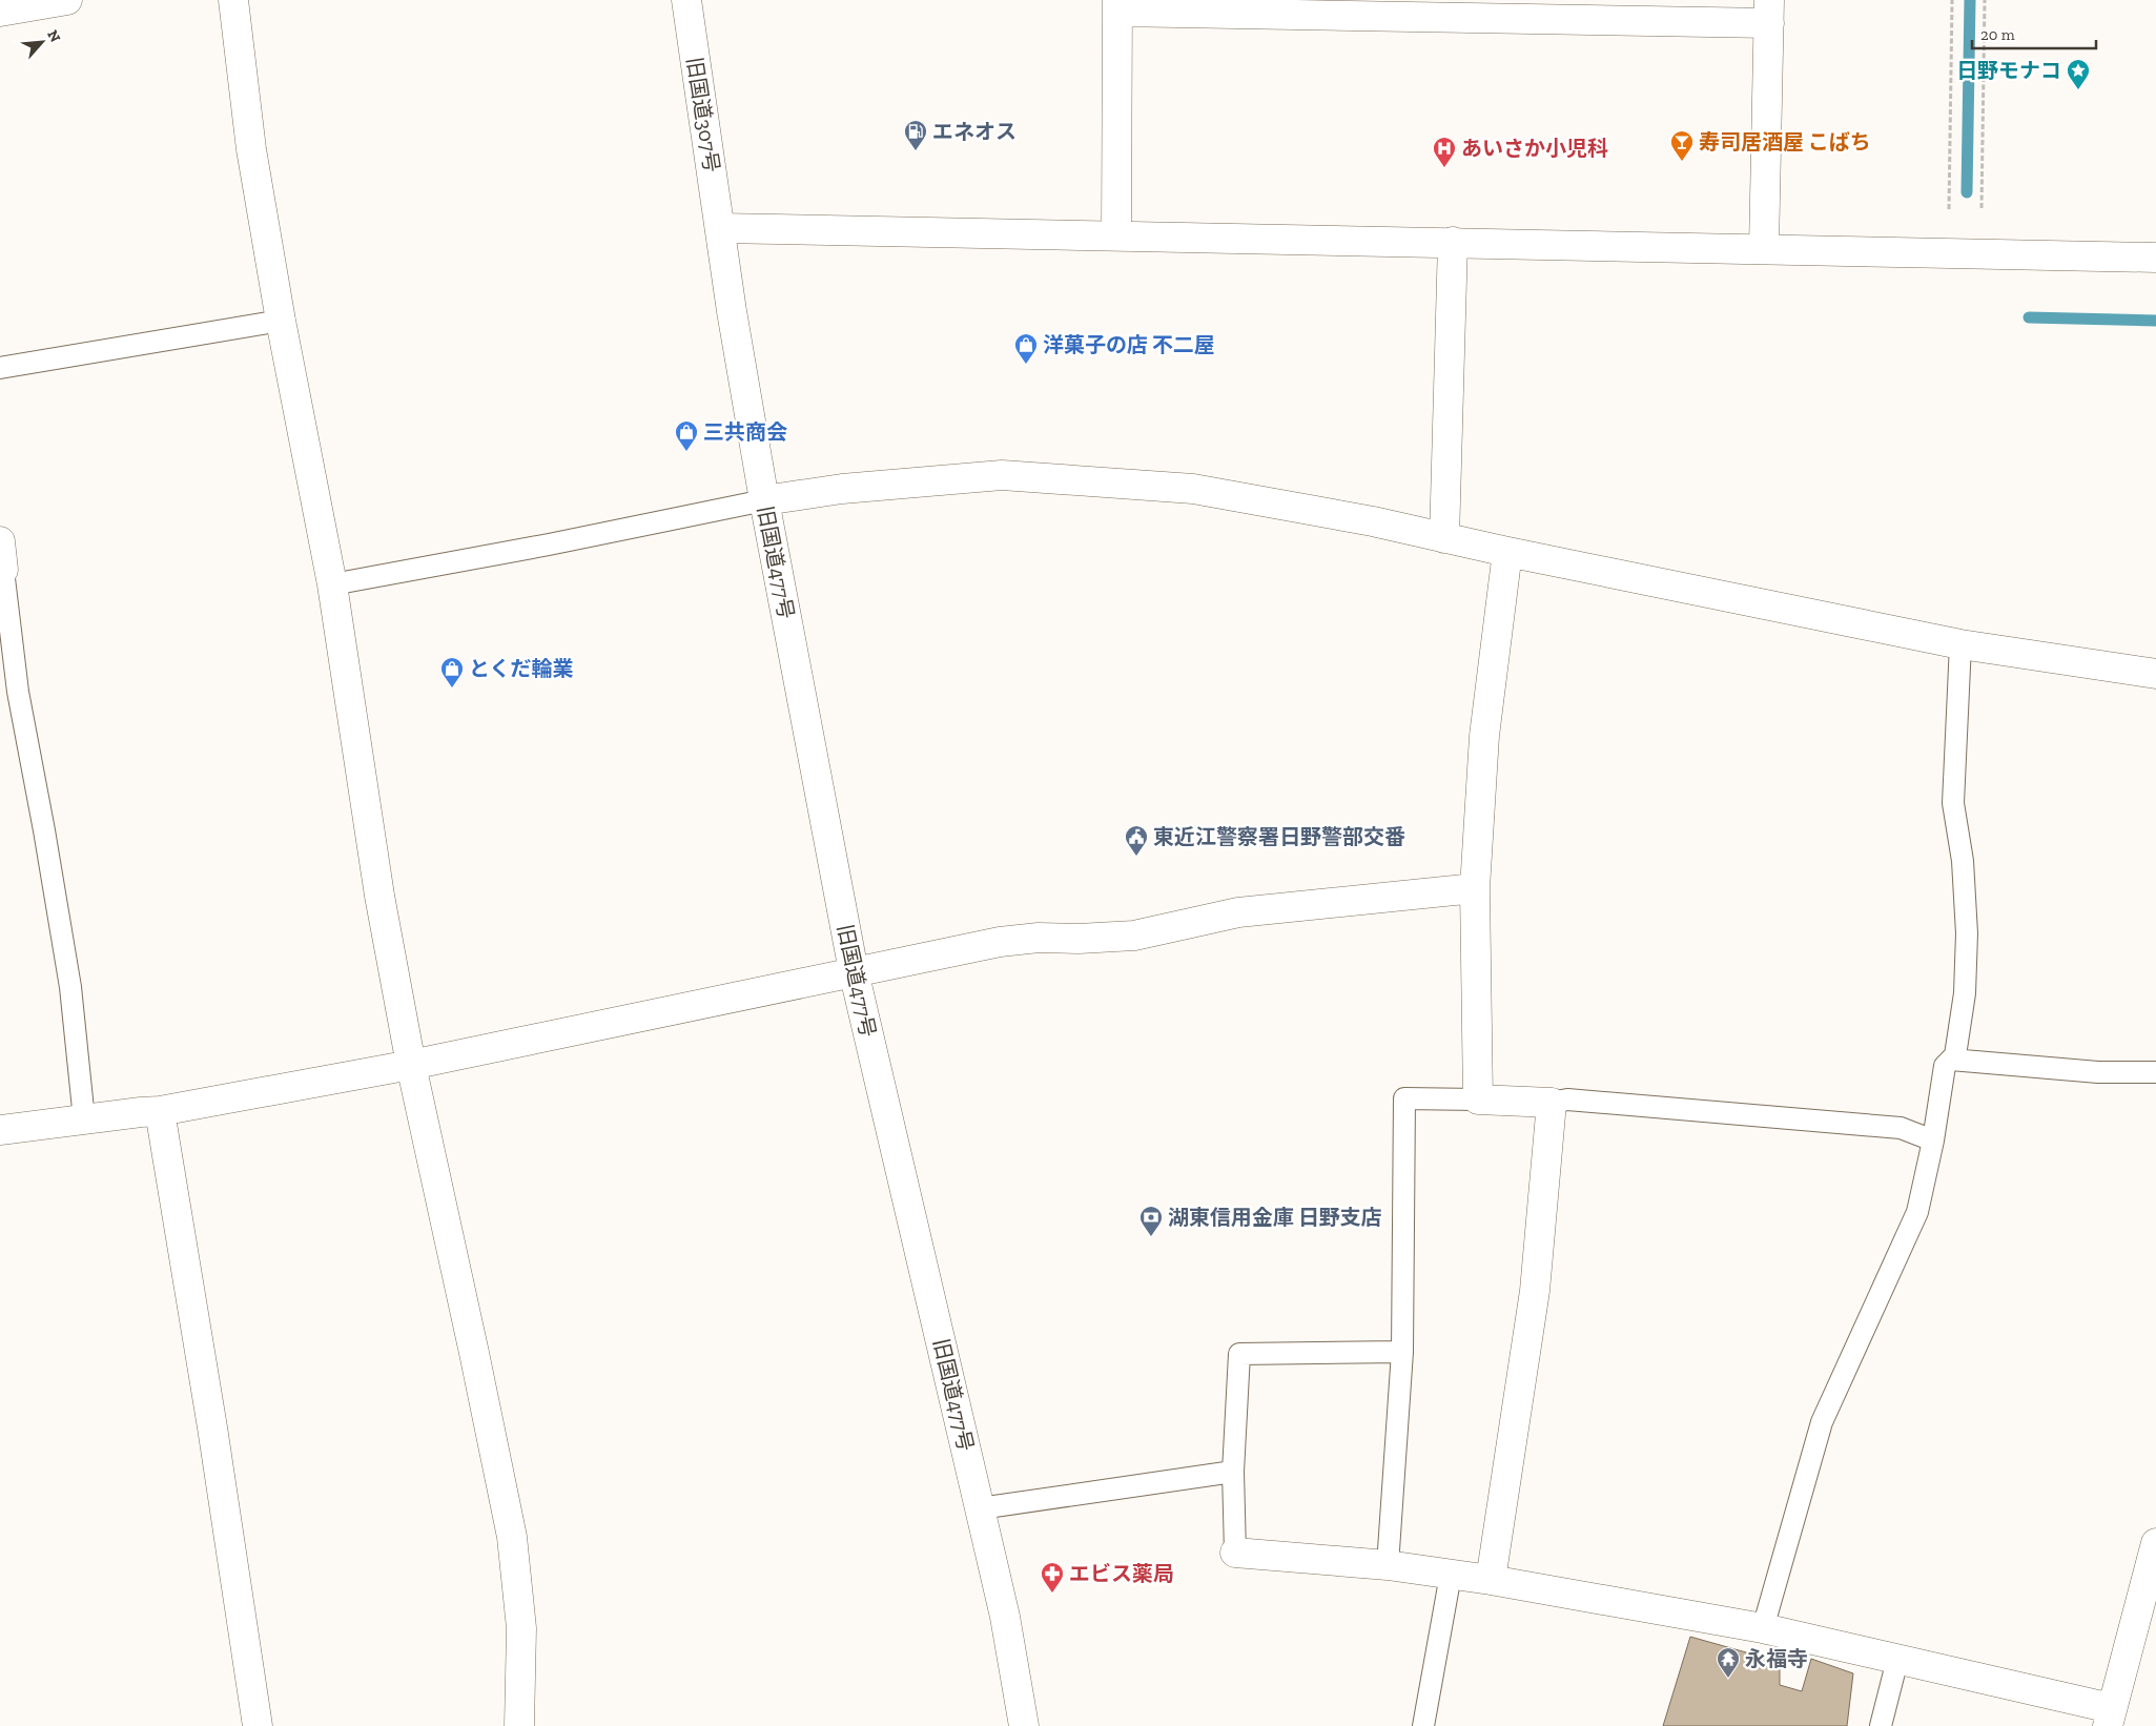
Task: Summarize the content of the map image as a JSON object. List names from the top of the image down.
{
  "streets": {
    "street": ["旧国道307号", "旧国道477号"]
  },
  "crossings": [
    ["旧国道307号", "旧国道477号"]
  ],
  "places": {
    "place": ["日野モナコ"],
    "fuel station": ["エネオス"],
    "bar": ["寿司居酒屋 こばち"],
    "hospital": ["あいさか小児科"],
    "shop": ["洋菓子の店 不二屋", "三共商会", "とくだ輪業"],
    "public building": ["東近江警察署日野警部交番"],
    "bank": ["湖東信用金庫 日野支店"],
    "pharmacy": ["エビス薬局"],
    "temple": ["永福寺"]
  },
  "scale_bar": "20 m",
  "north": "top right"
}
